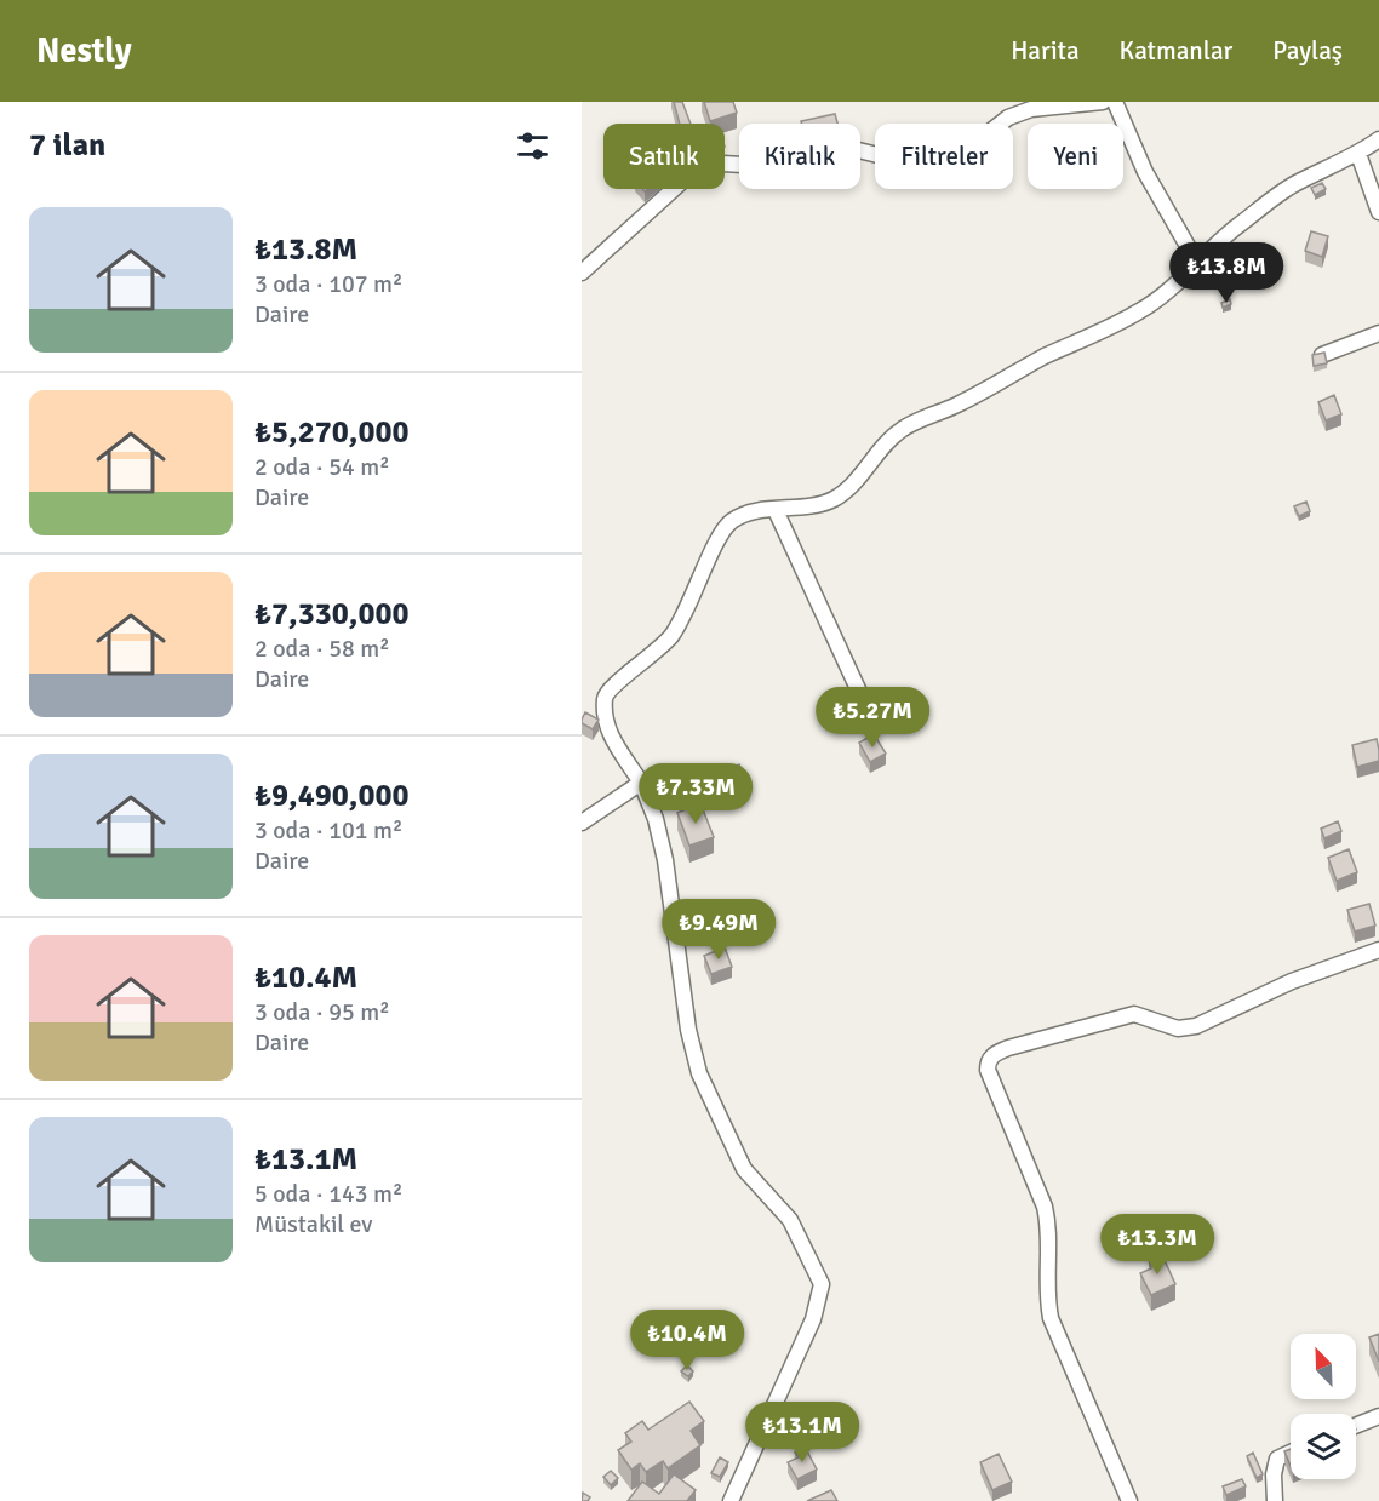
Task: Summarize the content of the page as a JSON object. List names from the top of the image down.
{
  "north": "top left",
  "page": {
    "header": "Nestly",
    "nav": ["Harita", "Katmanlar", "Paylaş"],
    "heading": "7 ilan",
    "chip": [
      "Satılık",
      "Kiralık",
      "Filtreler",
      "Yeni"
    ],
    "list": [
      {
        "name": "₺13.8M",
        "note": "3 oda · 107 m² · Daire"
      },
      {
        "name": "₺5,270,000",
        "note": "2 oda · 54 m² · Daire"
      },
      {
        "name": "₺7,330,000",
        "note": "2 oda · 58 m² · Daire"
      },
      {
        "name": "₺9,490,000",
        "note": "3 oda · 101 m² · Daire"
      },
      {
        "name": "₺10.4M",
        "note": "3 oda · 95 m² · Daire"
      },
      {
        "name": "₺13.1M",
        "note": "5 oda · 143 m² · Müstakil ev"
      }
    ],
    "price": [
      "₺13.8M",
      "₺5.27M",
      "₺7.33M",
      "₺9.49M",
      "₺13.3M",
      "₺10.4M",
      "₺13.1M"
    ]
  }
}
